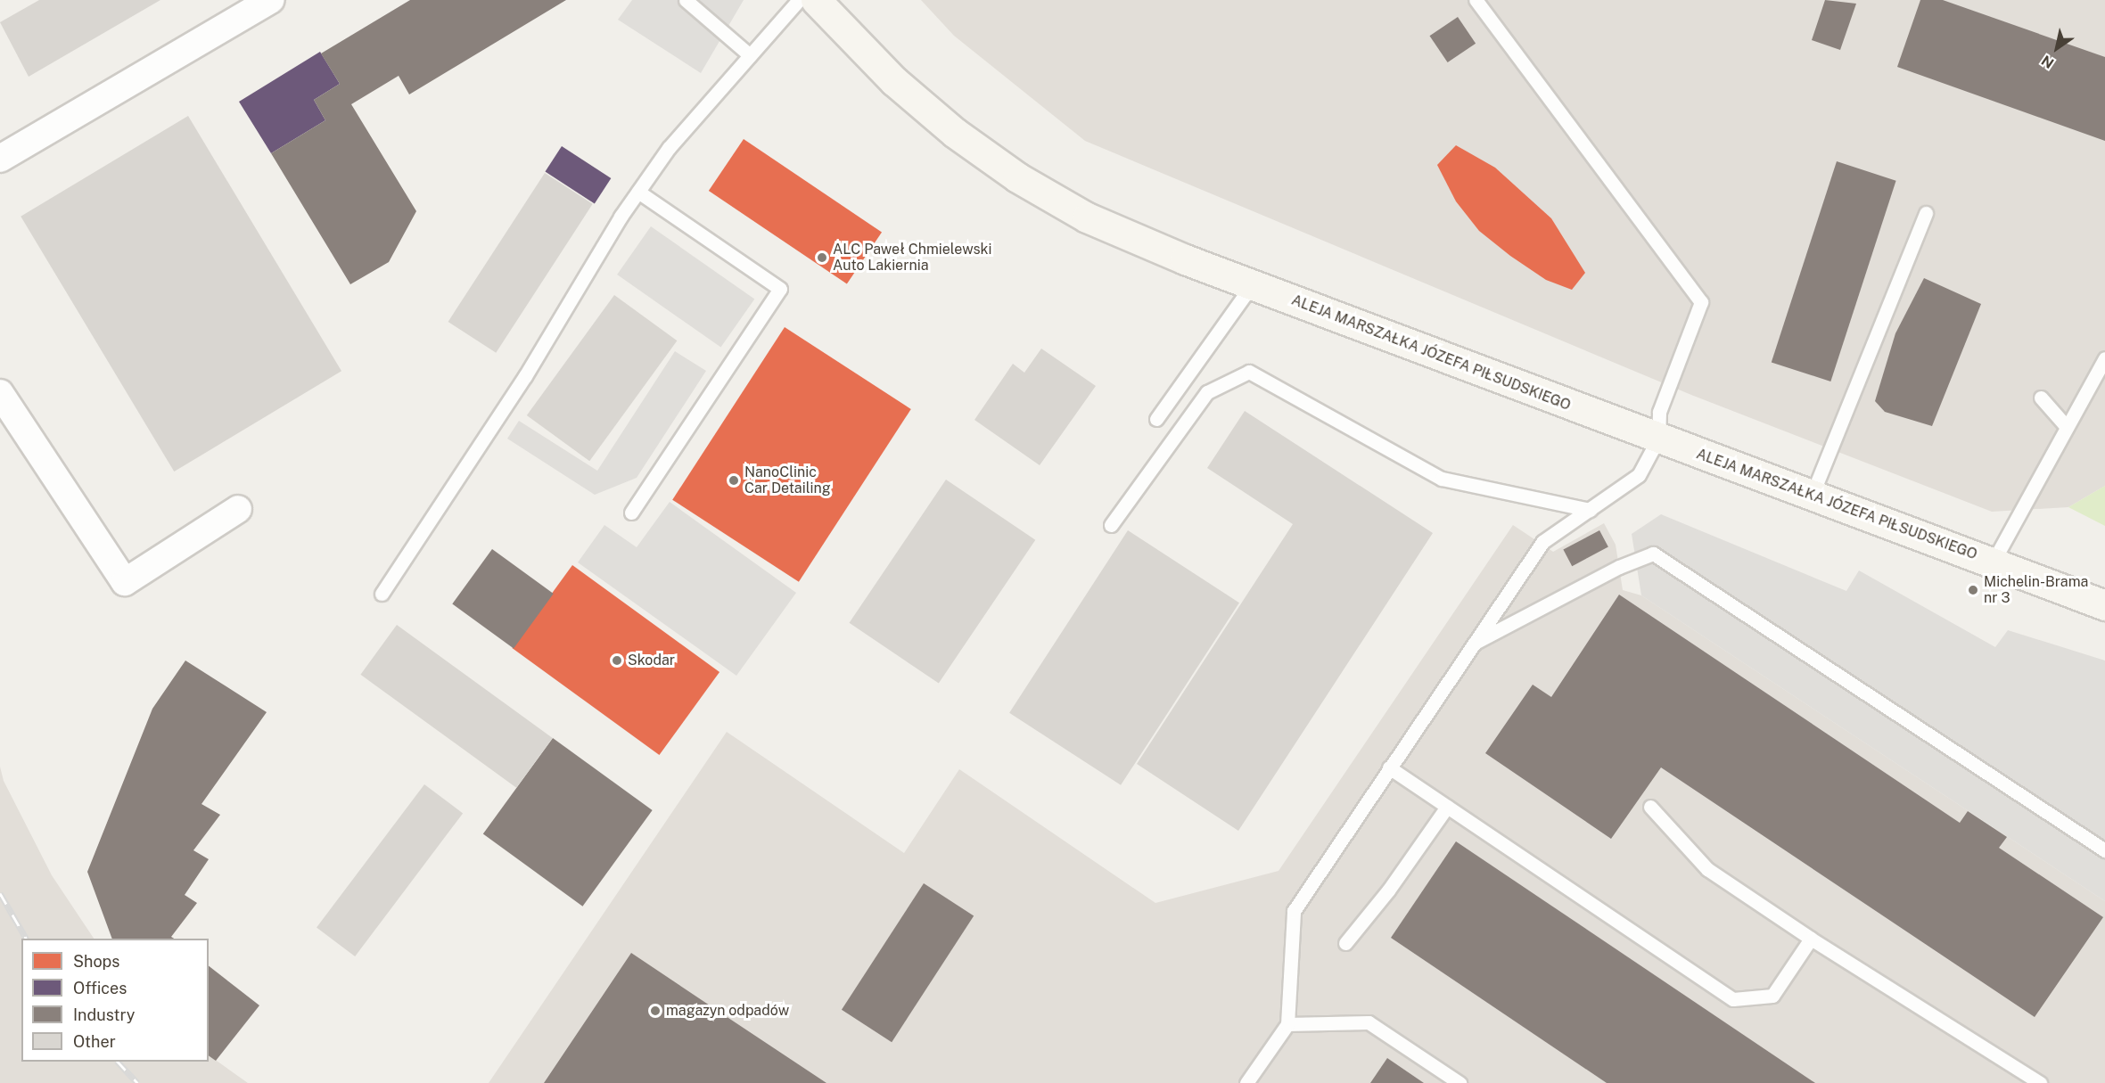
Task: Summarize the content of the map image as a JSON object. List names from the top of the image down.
{
  "streets": {
    "street": ["ALEJA MARSZAŁKA JÓZEFA PIŁSUDSKIEGO"]
  },
  "places": [
    "ALC Paweł Chmielewski Auto Lakiernia",
    "NanoClinic Car Detailing",
    "Michelin-Brama nr 3",
    "Skodar",
    "magazyn odpadów"
  ],
  "legend": [
    "Shops",
    "Offices",
    "Industry",
    "Other"
  ],
  "north": "bottom left"
}
